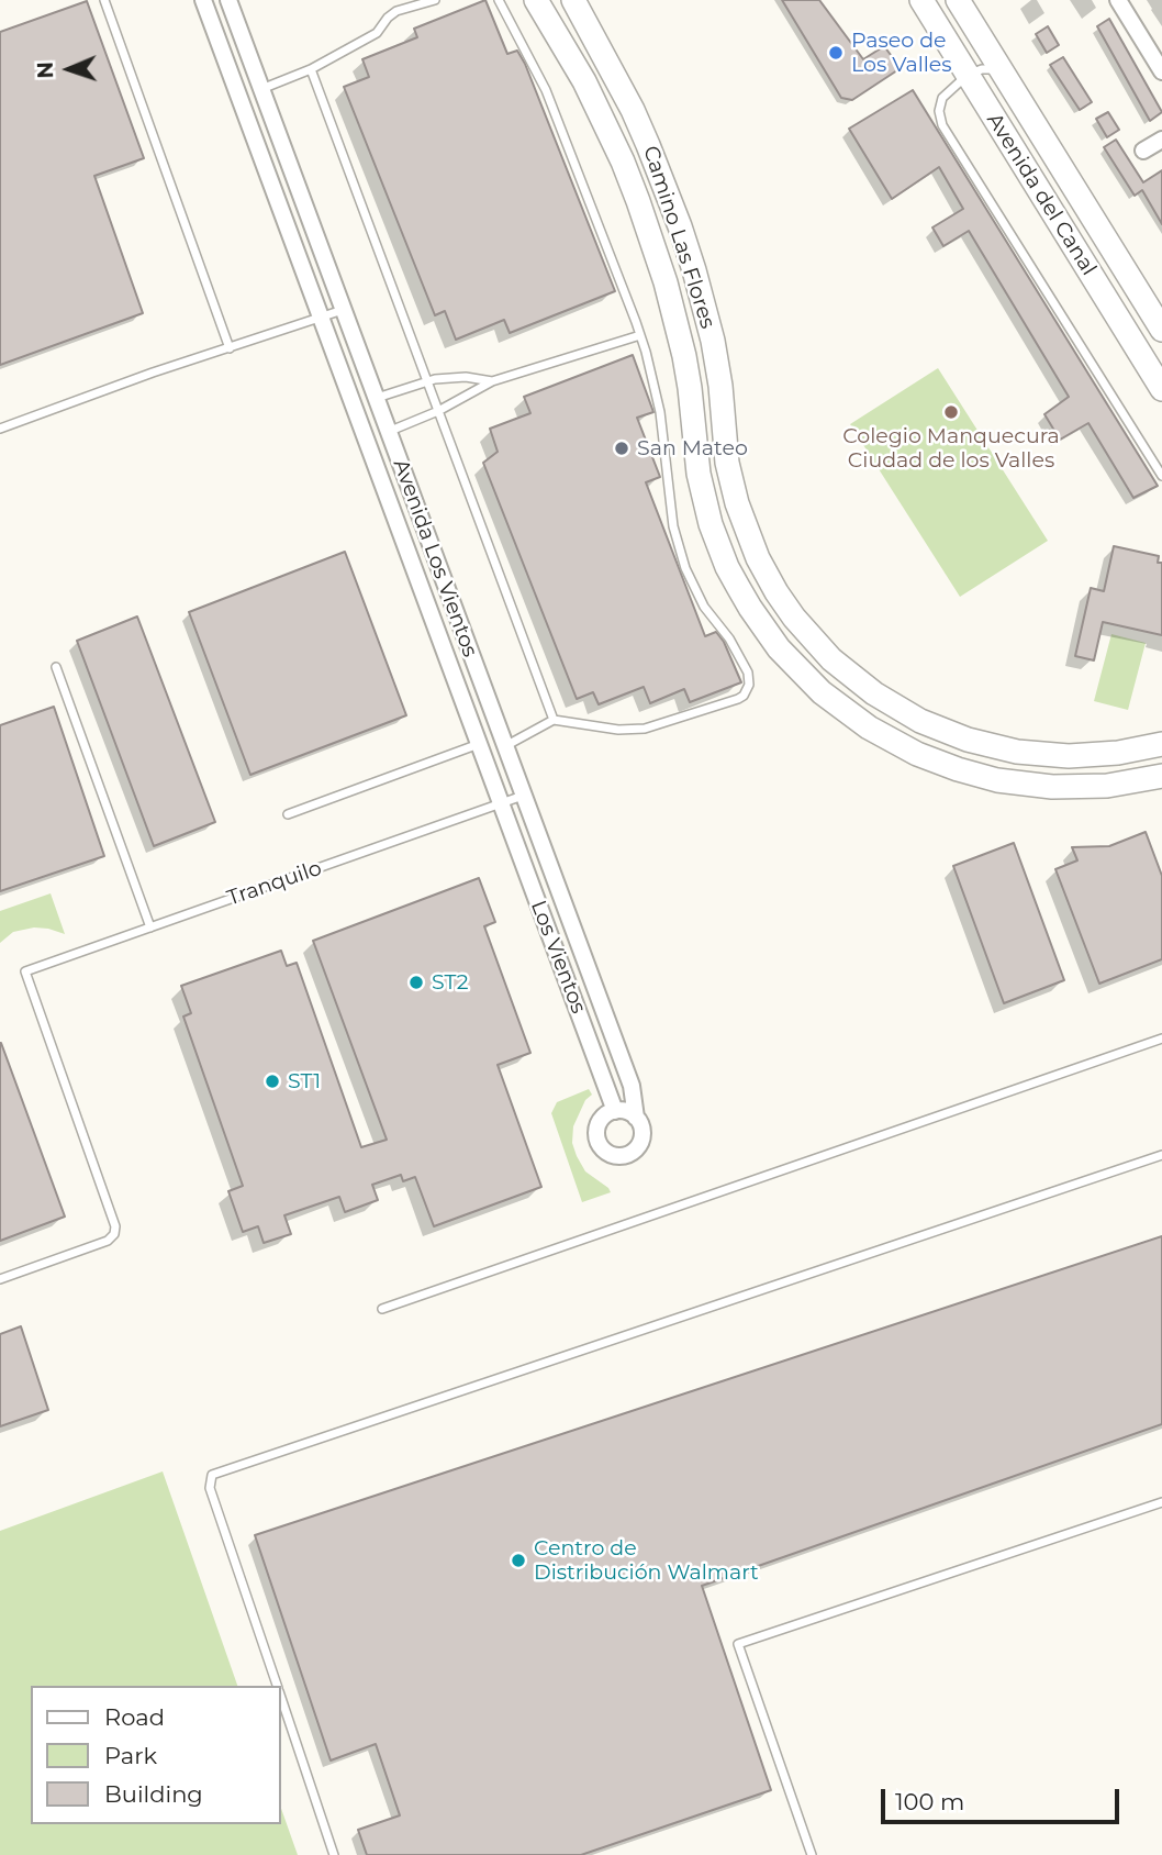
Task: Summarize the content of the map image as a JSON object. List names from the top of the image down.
{
  "streets": {
    "street": [
      "Avenida del Canal",
      "Camino Las Flores",
      "Avenida Los Vientos",
      "Los Vientos"
    ],
    "lane": ["Tranquilo"]
  },
  "crossings": [
    ["Avenida Los Vientos", "Tranquilo"],
    ["Avenida Los Vientos", "Los Vientos"],
    ["Tranquilo", "Los Vientos"]
  ],
  "places": [
    "Paseo de Los Valles",
    "Colegio Manquecura Ciudad de los Valles",
    "San Mateo",
    "ST2",
    "ST1",
    "Centro de Distribución Walmart"
  ],
  "legend": ["Road", "Park", "Building"],
  "scale_bar": "100 m",
  "north": "left"
}
